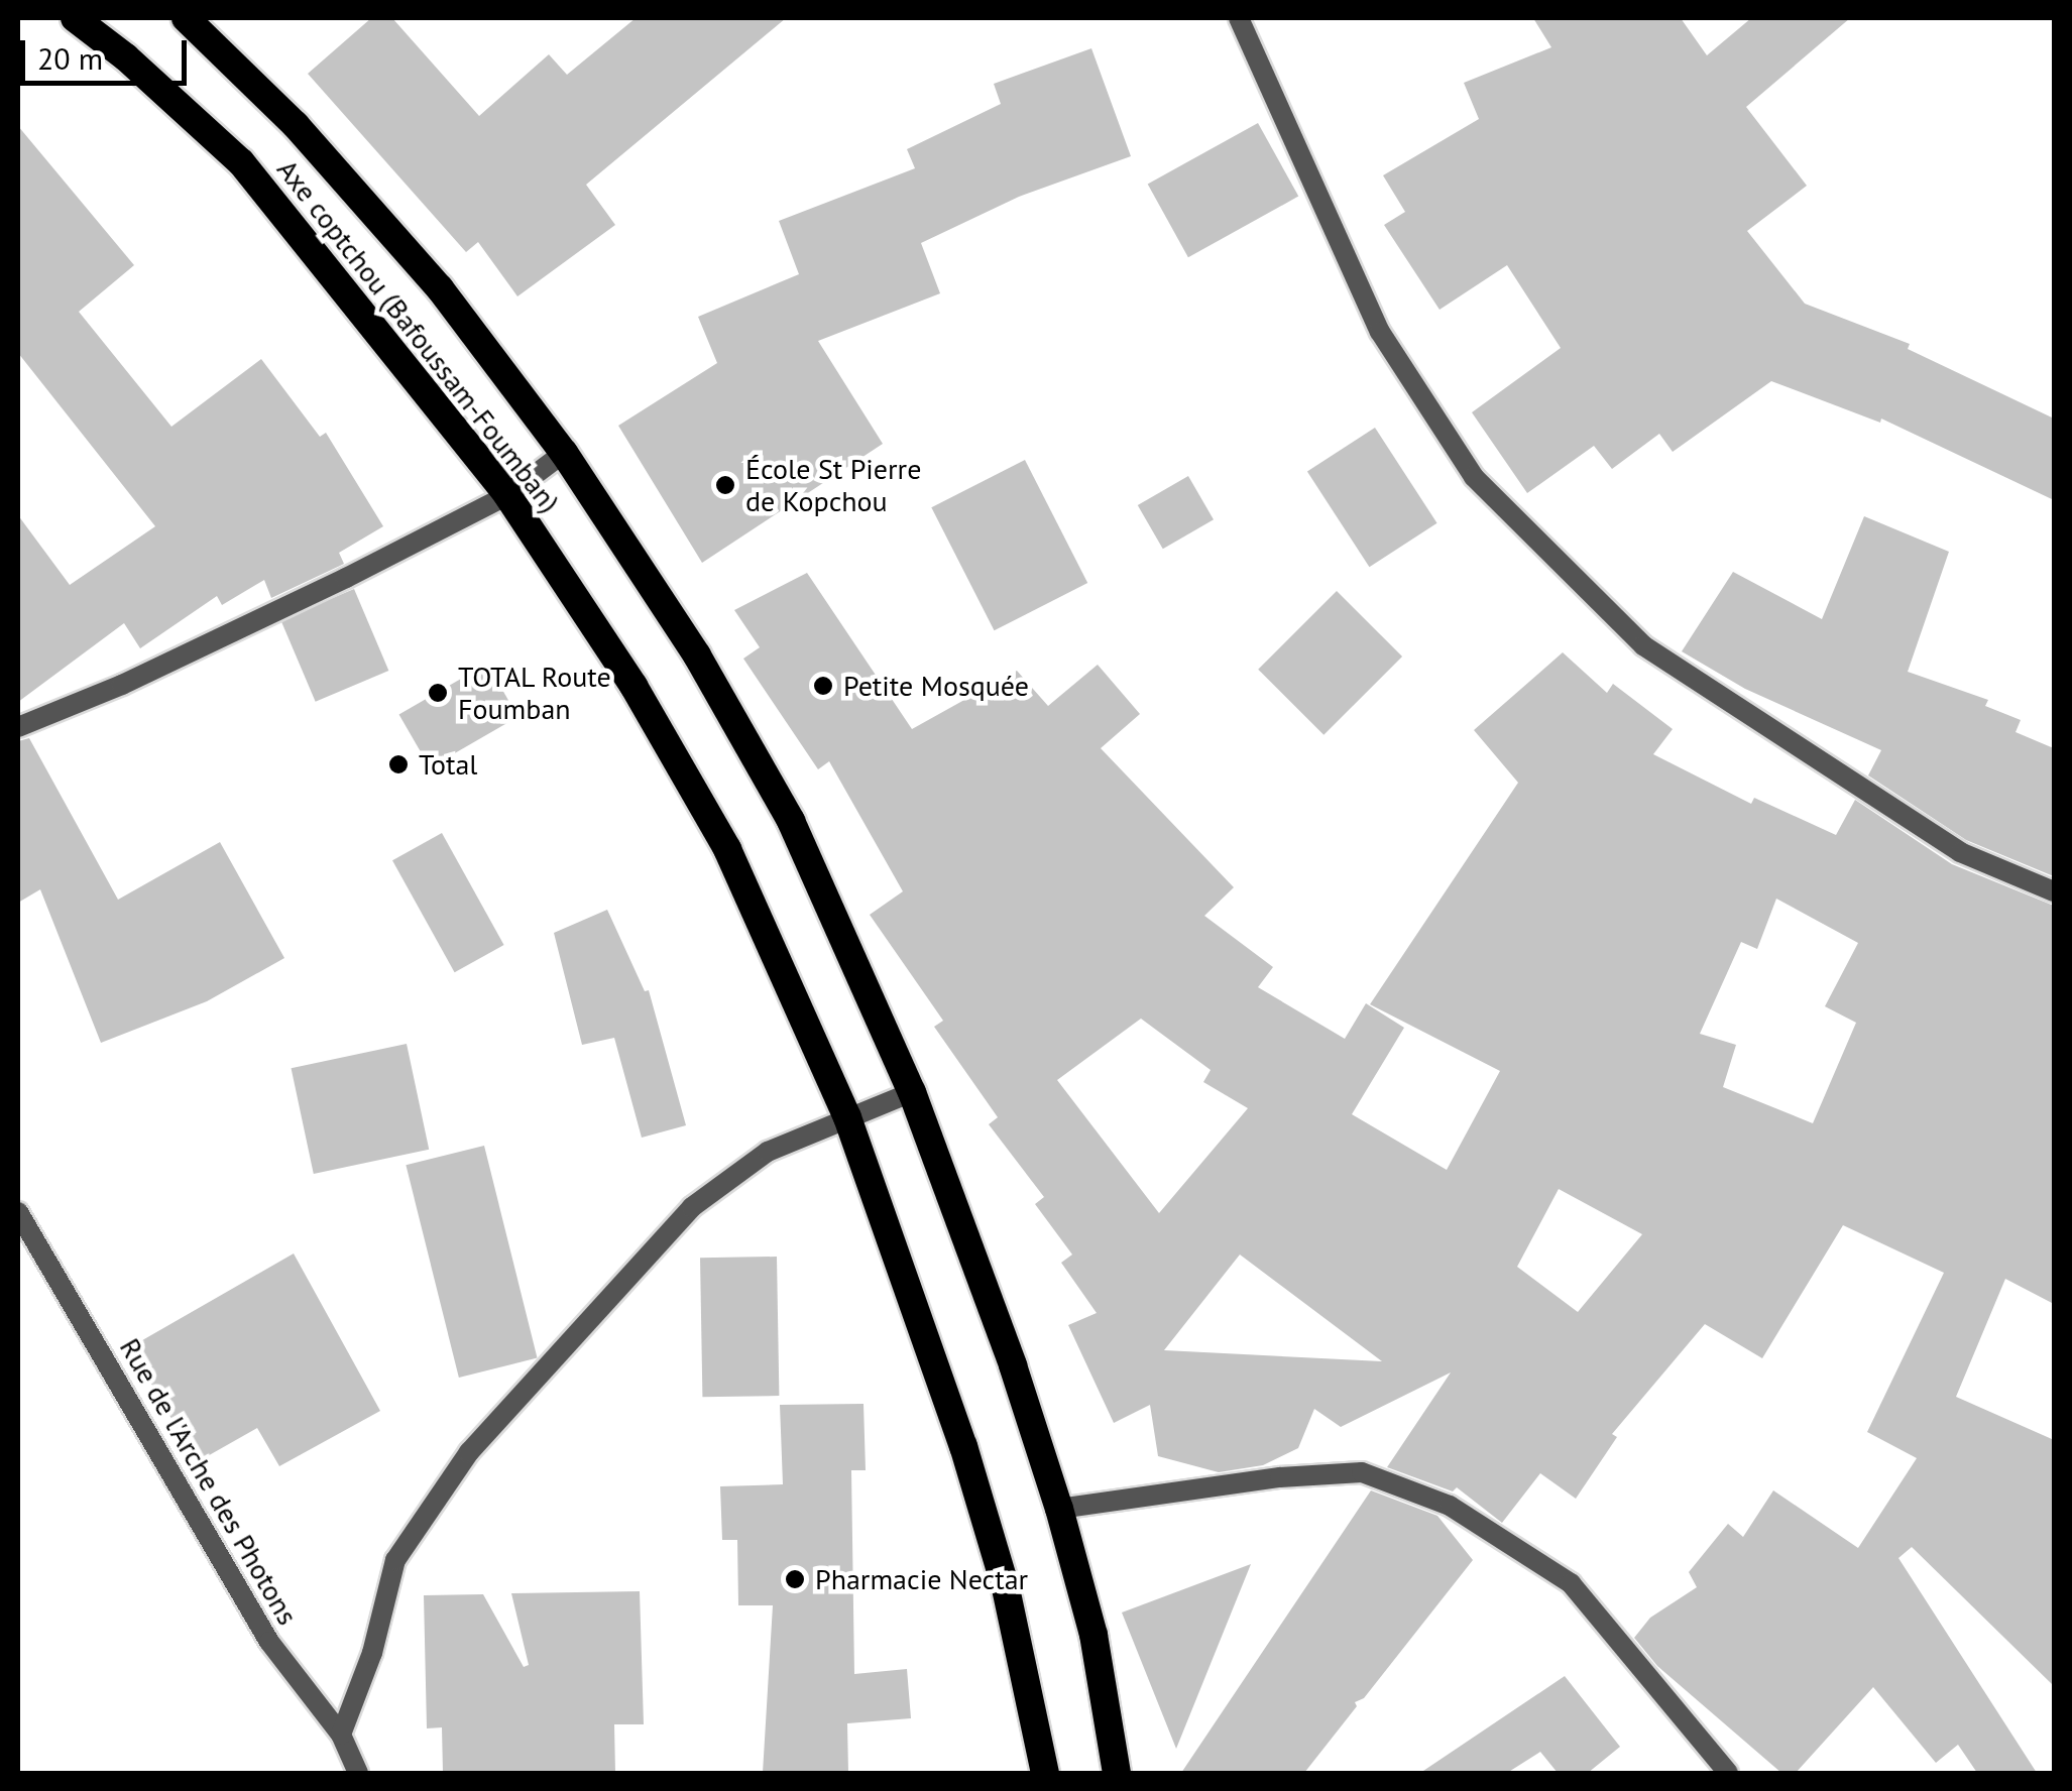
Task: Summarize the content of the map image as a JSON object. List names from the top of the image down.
{
  "streets": {
    "highway": ["Axe coptchou (Bafoussam-Foumban)"],
    "street": ["Rue de l'Arche des Photons"]
  },
  "places": [
    "École St Pierre de Kopchou",
    "Petite Mosquée",
    "TOTAL Route Foumban",
    "Total",
    "Pharmacie Nectar"
  ],
  "scale_bar": "20 m"
}
